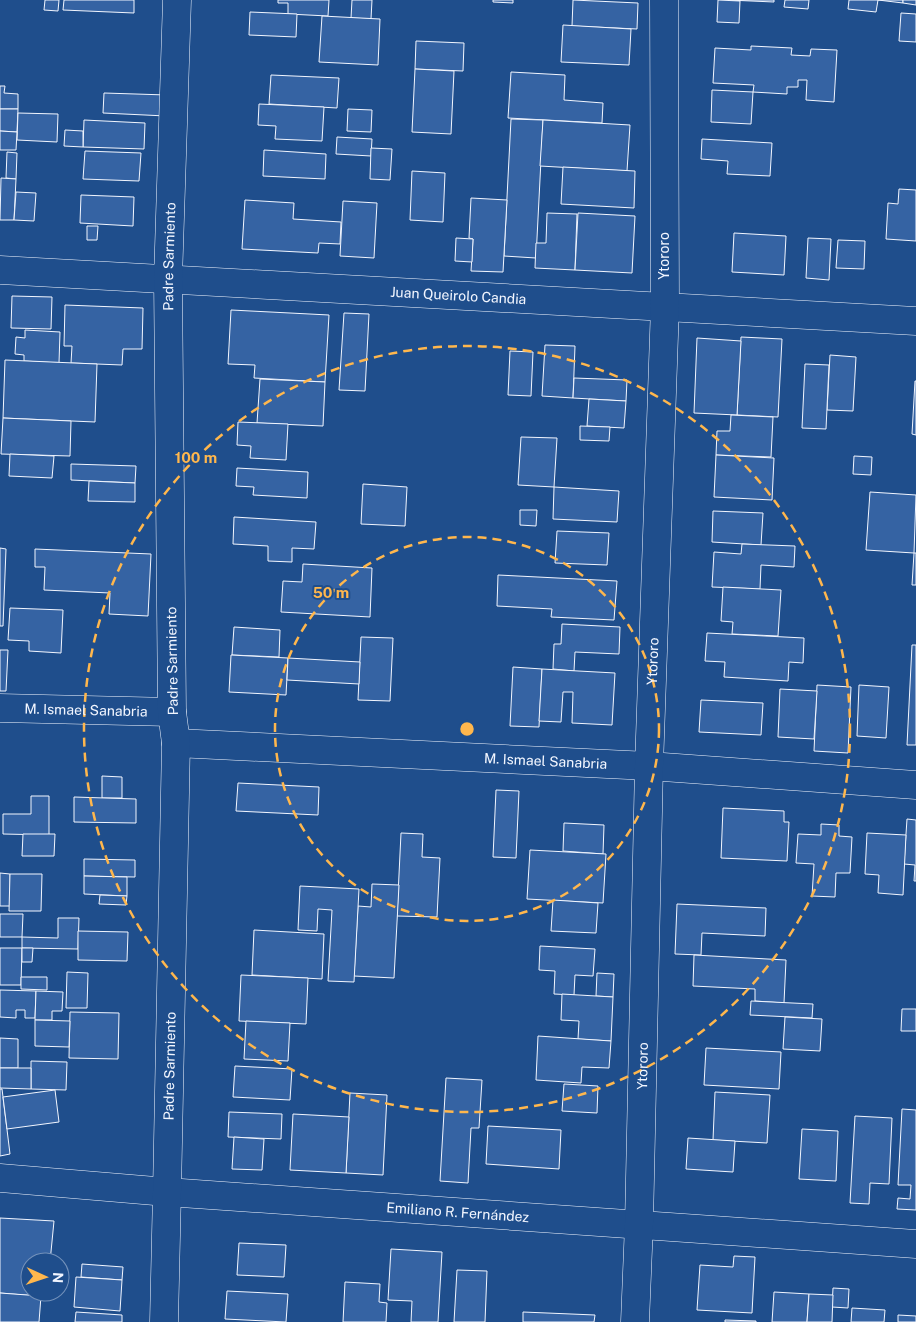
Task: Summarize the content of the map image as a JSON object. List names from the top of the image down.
{
  "streets": {
    "street": [
      "Padre Sarmiento",
      "Ytororo",
      "Juan Queirolo Candia",
      "M. Ismael Sanabria",
      "Emiliano R. Fernández"
    ]
  },
  "crossings": [
    ["Padre Sarmiento", "Juan Queirolo Candia"],
    ["Padre Sarmiento", "M. Ismael Sanabria"],
    ["Padre Sarmiento", "Emiliano R. Fernández"],
    ["Ytororo", "Juan Queirolo Candia"],
    ["Ytororo", "M. Ismael Sanabria"],
    ["Ytororo", "Emiliano R. Fernández"]
  ],
  "north": "right",
  "rings": ["100 m", "50 m"]
}
